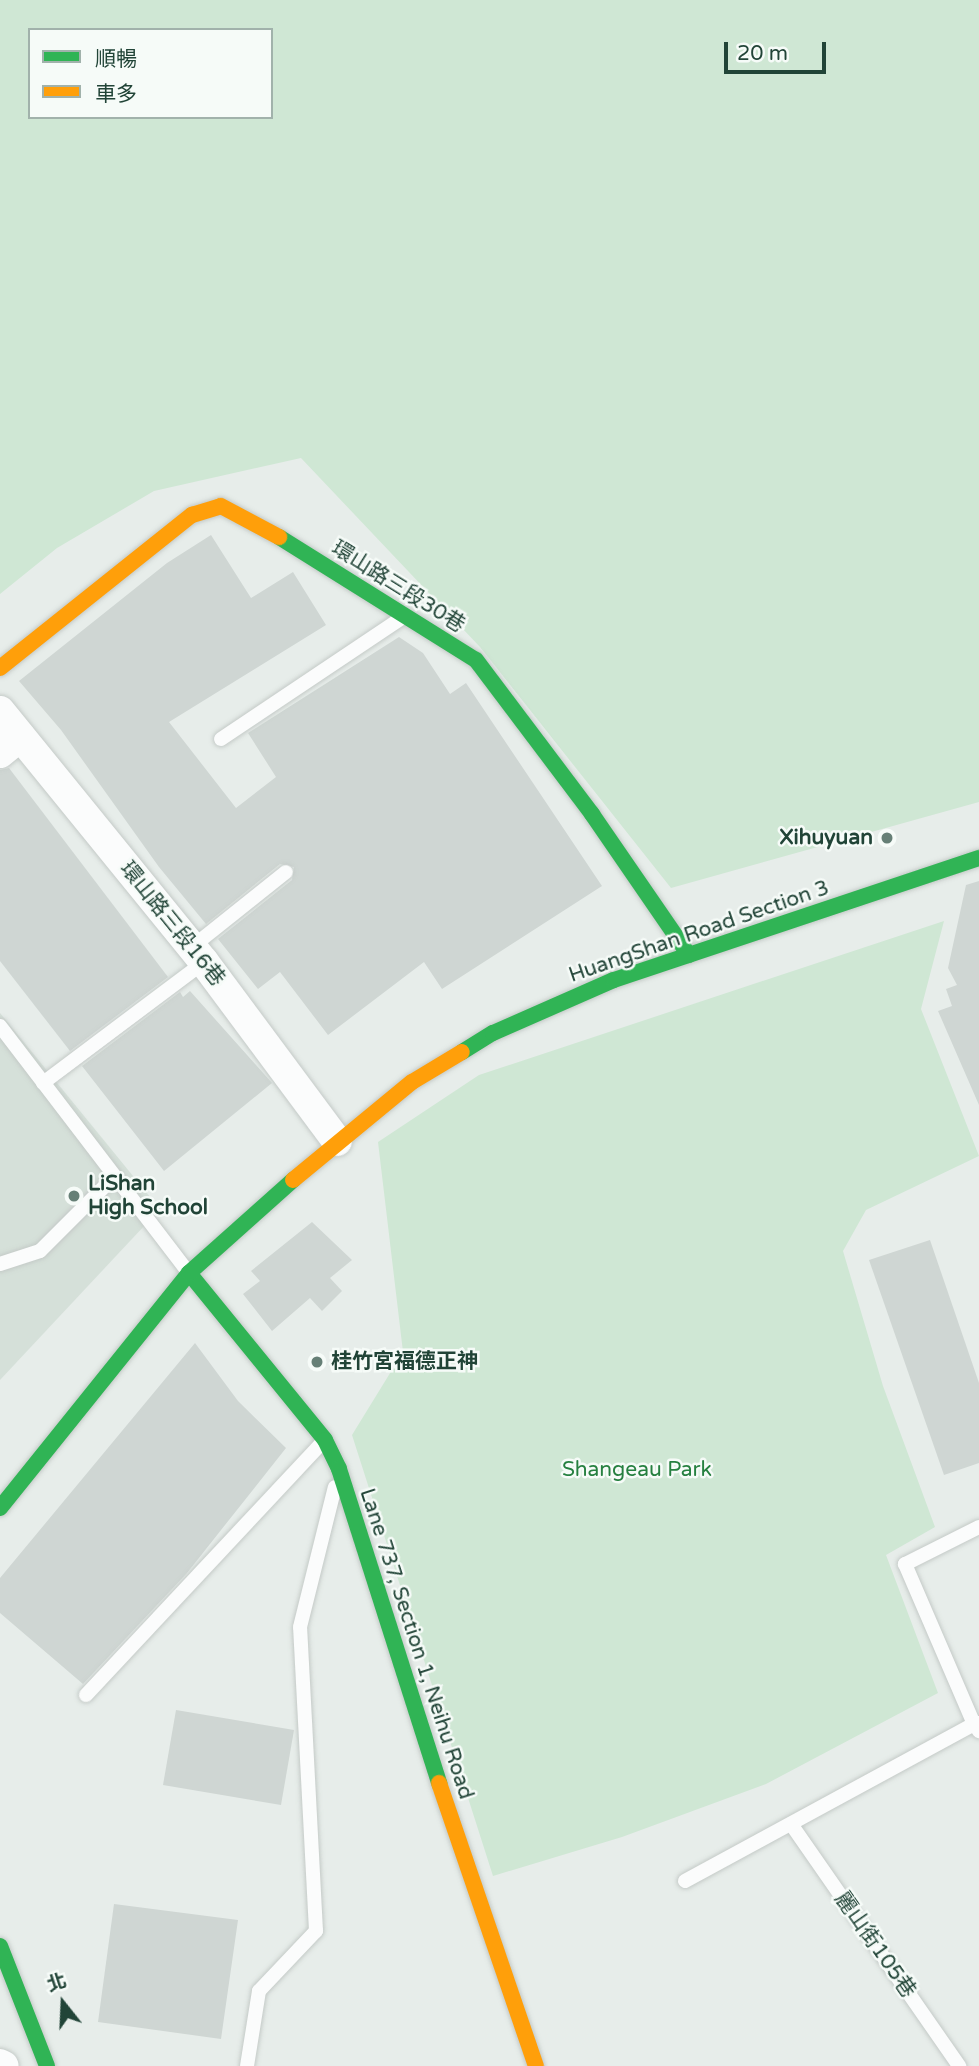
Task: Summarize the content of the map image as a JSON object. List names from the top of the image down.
{
  "streets": {
    "street": [
      "環山路三段30巷",
      "環山路三段16巷",
      "HuangShan Road Section 3",
      "Lane 737, Section 1, Neihu Road"
    ],
    "lane": ["麗山街105巷"]
  },
  "crossings": [
    ["環山路三段30巷", "HuangShan Road Section 3"],
    ["環山路三段16巷", "HuangShan Road Section 3"],
    ["HuangShan Road Section 3", "Lane 737, Section 1, Neihu Road"]
  ],
  "parks": ["Shangeau Park"],
  "places": ["Xihuyuan", "LiShan High School", "桂竹宮福德正神"],
  "legend": ["順暢", "車多"],
  "scale_bar": "20 m",
  "north": "top"
}
